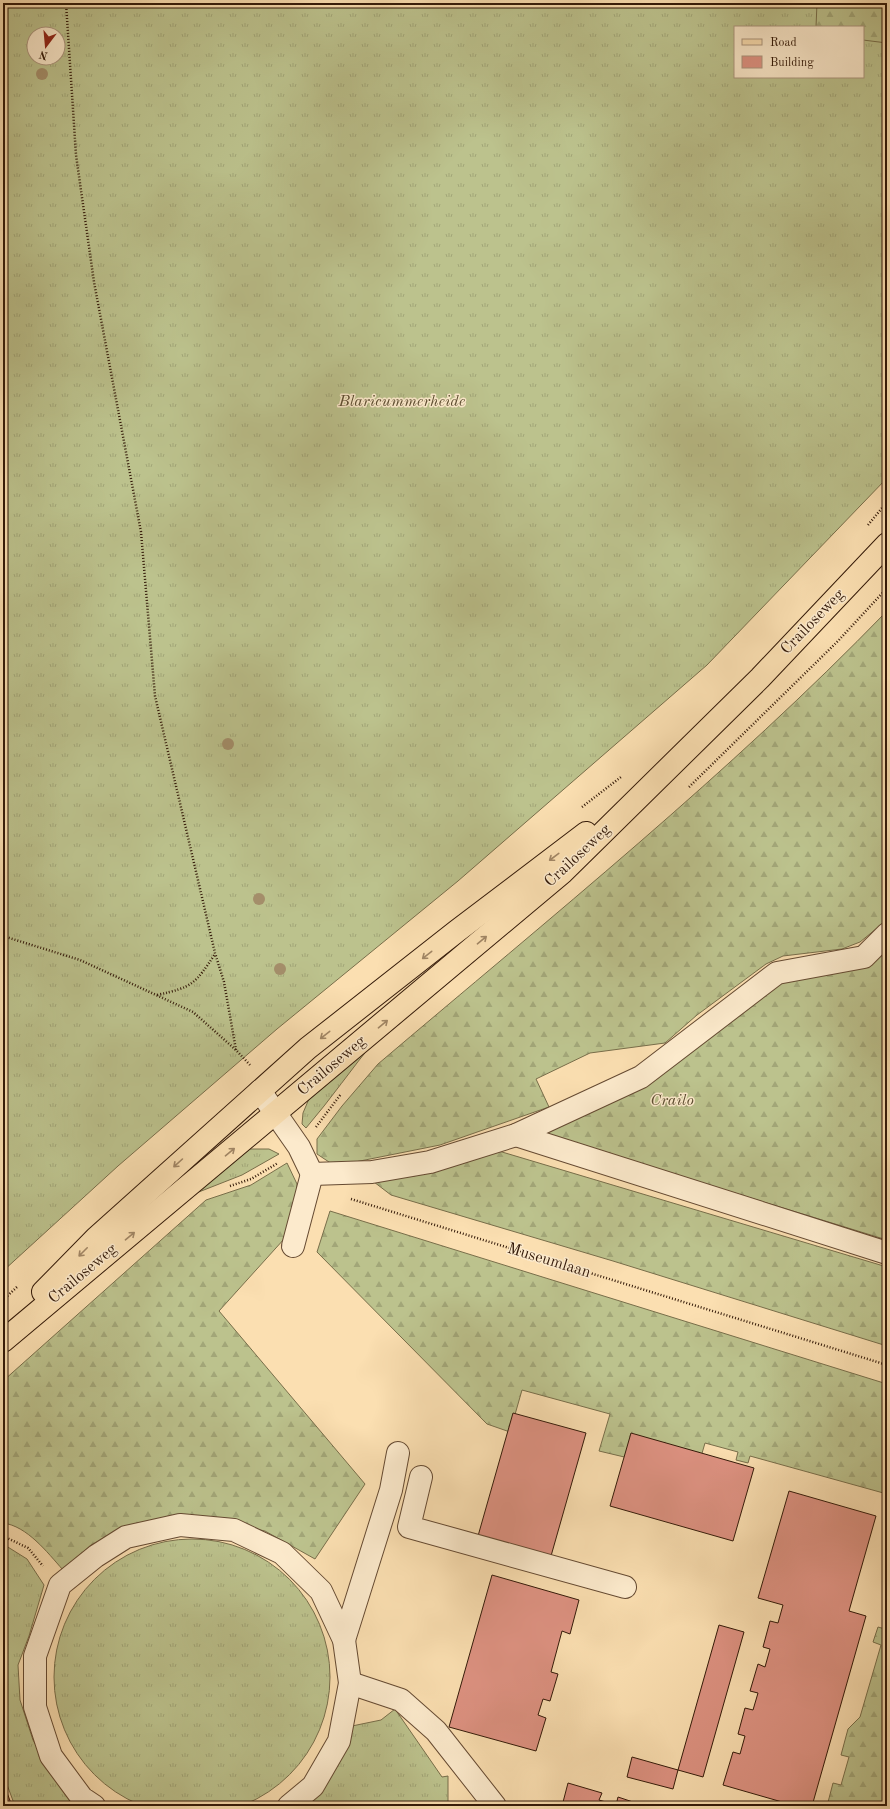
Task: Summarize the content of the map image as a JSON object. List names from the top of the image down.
{
  "streets": {
    "main road": ["Crailoseweg"],
    "path": ["Museumlaan"]
  },
  "parks": ["Blaricummerheide", "Crailo"],
  "legend": ["Road", "Building"],
  "north": "bottom"
}
